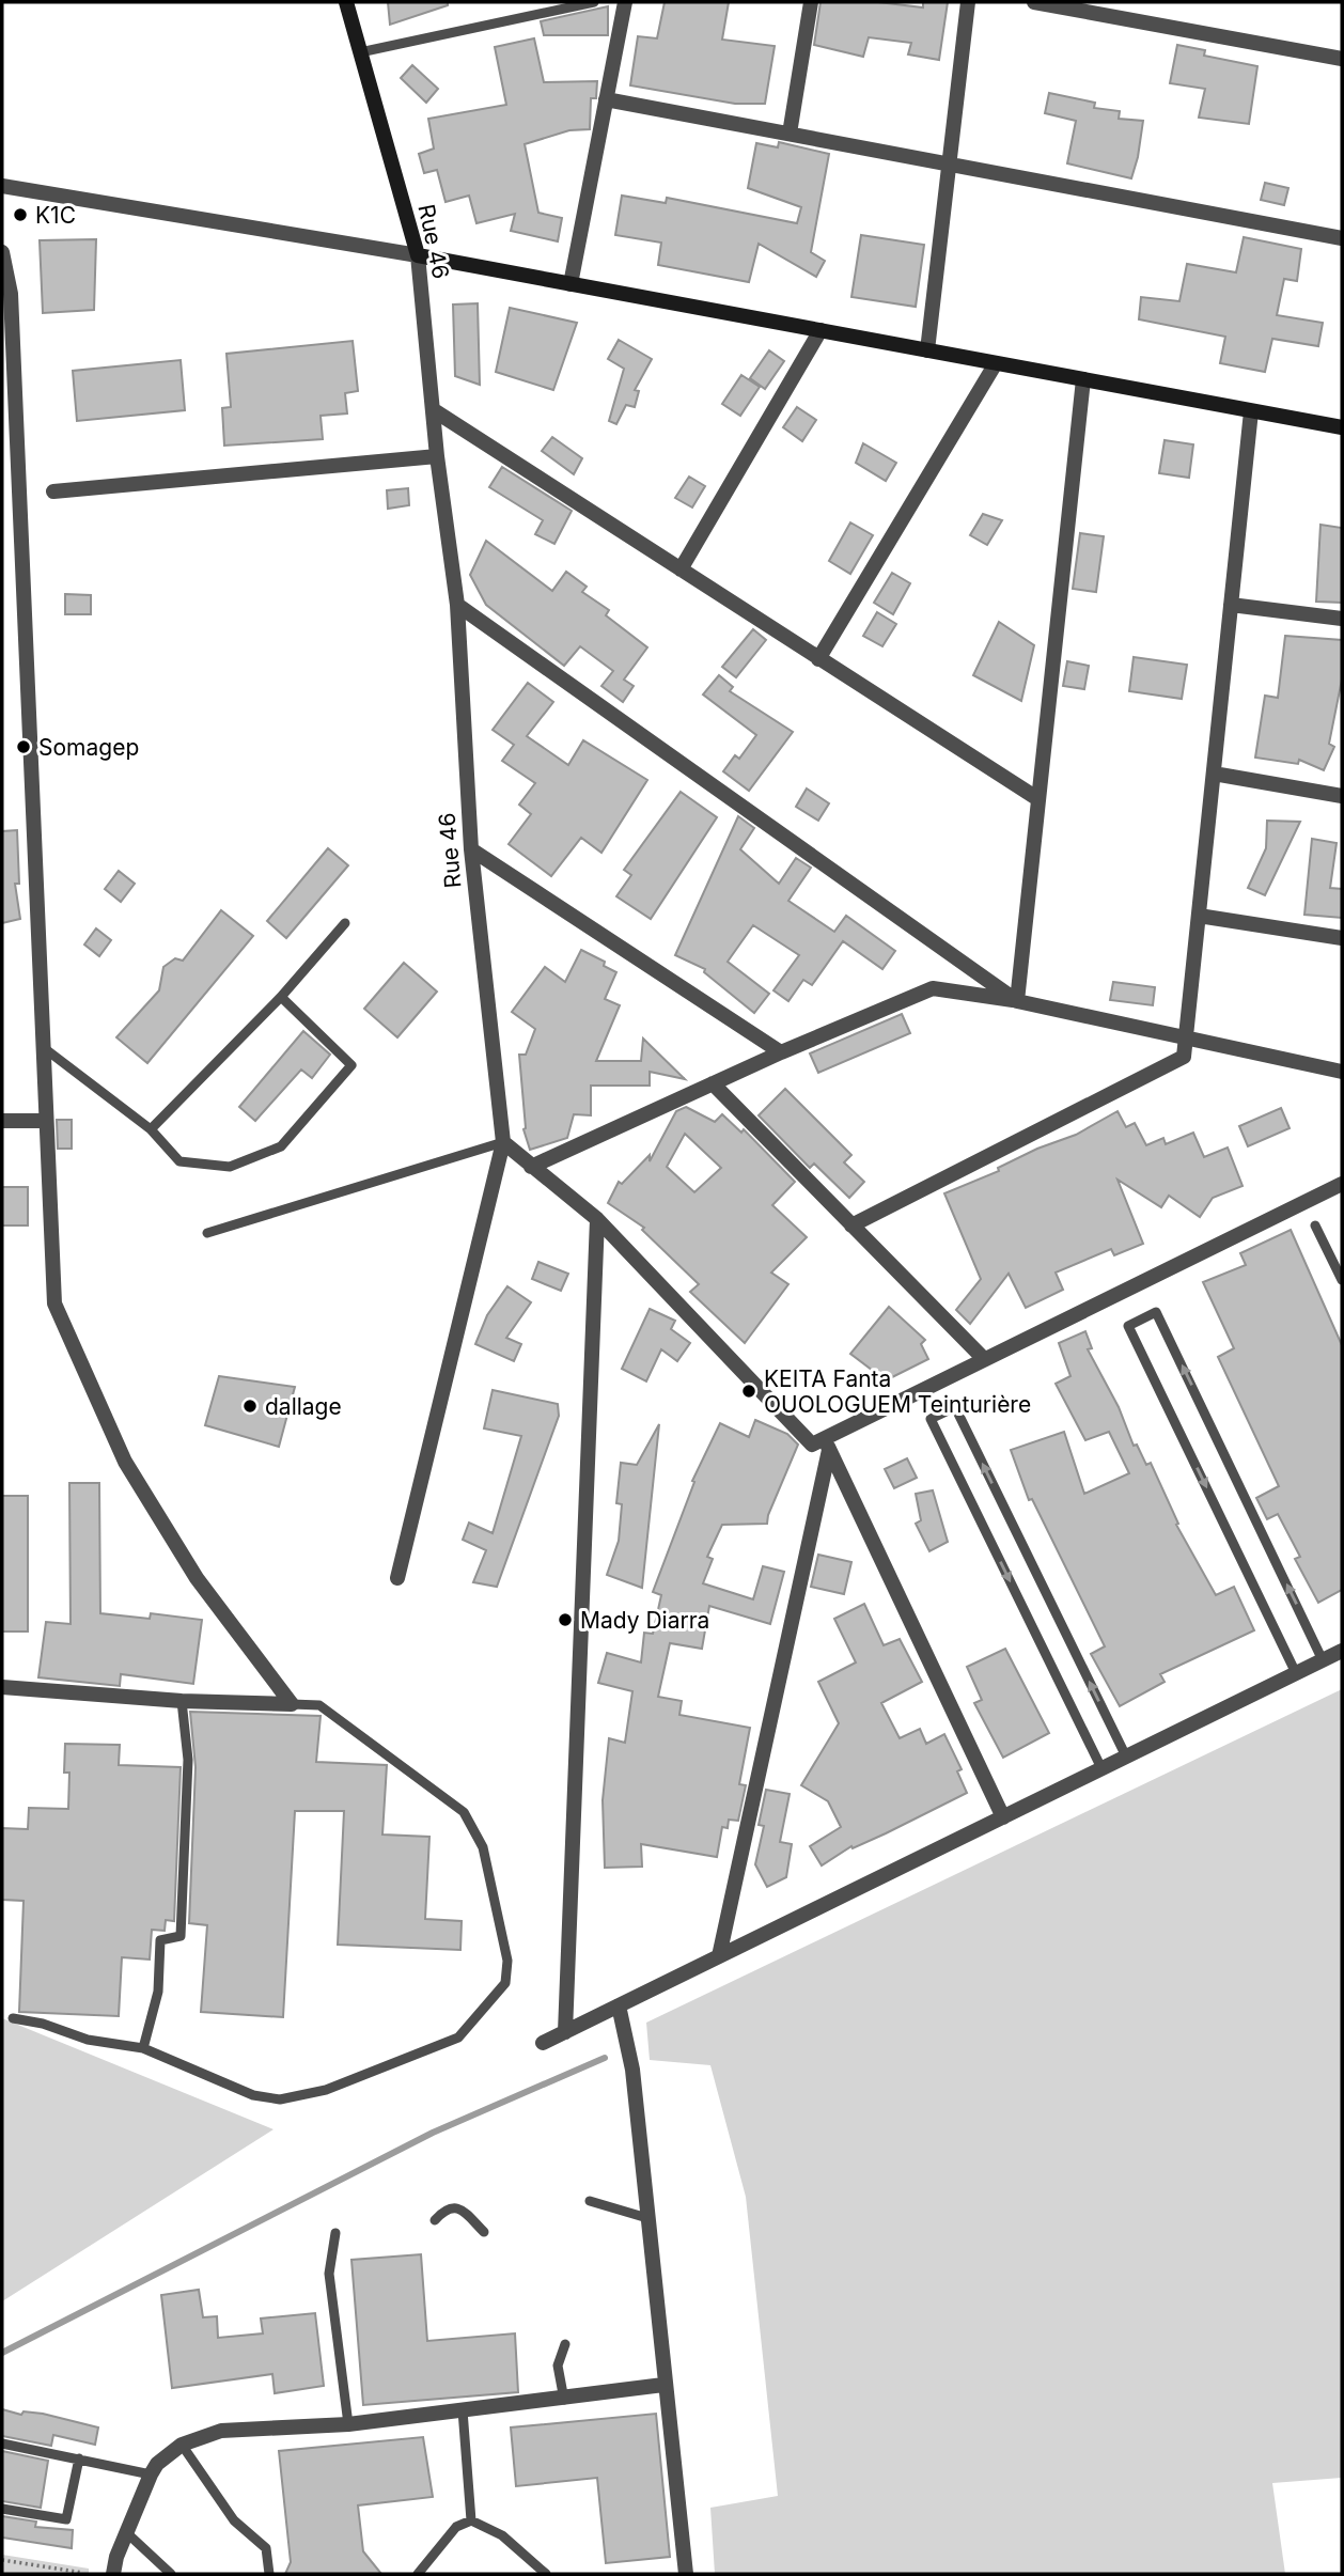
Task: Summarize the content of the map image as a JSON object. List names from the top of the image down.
{
  "streets": {
    "street": ["Rue 46"]
  },
  "places": [
    "K1C",
    "Somagep",
    "KEITA Fanta OUOLOGUEM Teinturière",
    "dallage",
    "Mady Diarra"
  ]
}
